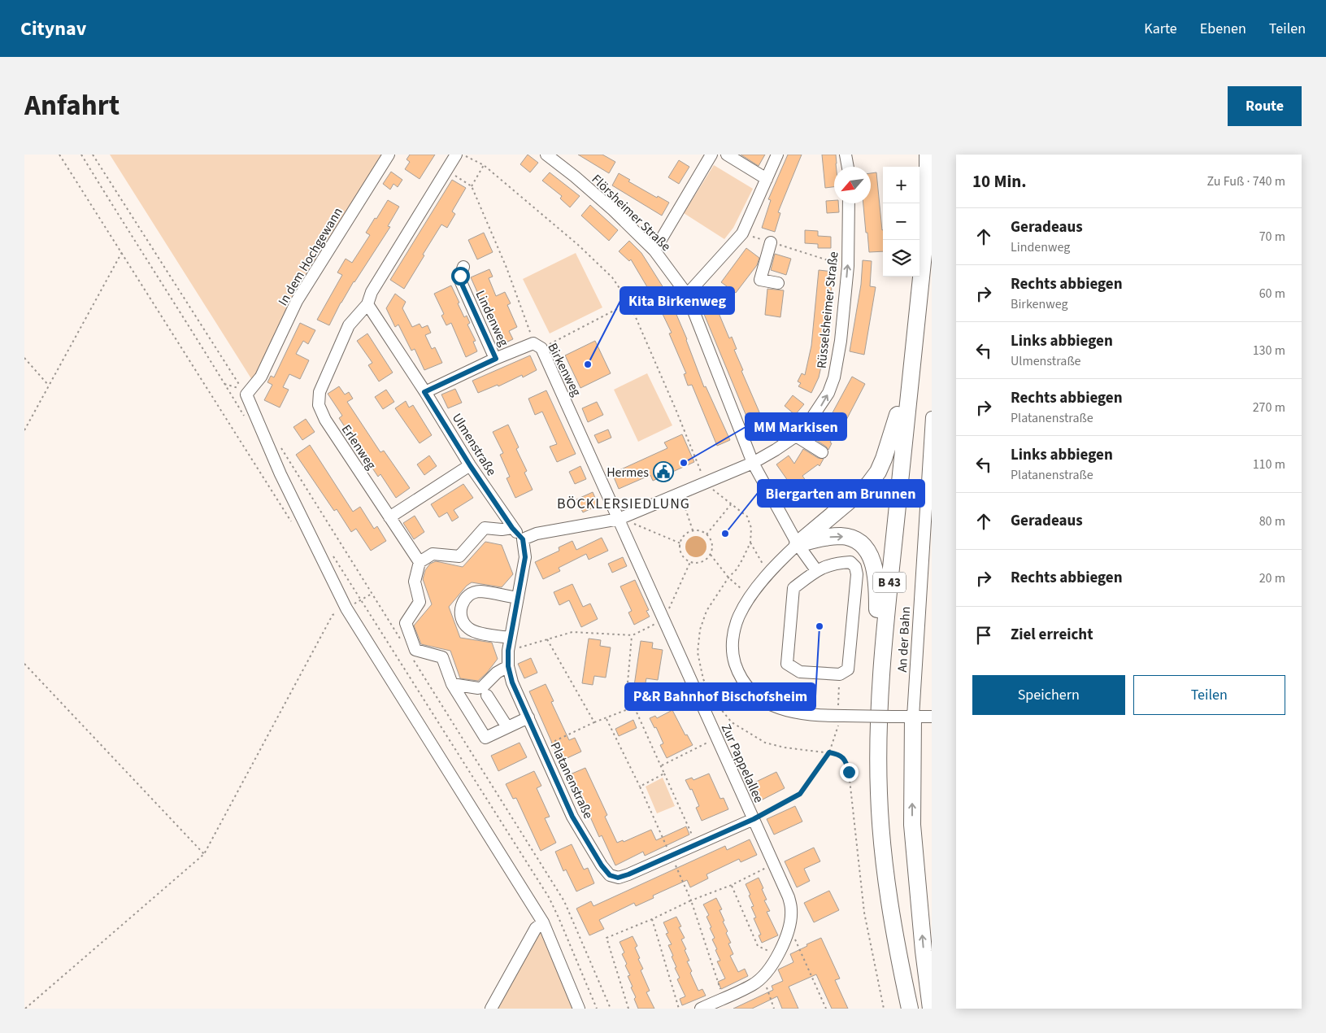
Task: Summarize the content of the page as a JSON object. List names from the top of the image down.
{
  "streets": {
    "highway": ["B 43"],
    "street": [
      "Flörsheimer Straße",
      "In dem Hochgewann",
      "Rüsselsheimer Straße",
      "Lindenweg",
      "Birkenweg",
      "Ulmenstraße",
      "Erlenweg",
      "An der Bahn",
      "Zur Pappelallee",
      "Platanenstraße"
    ]
  },
  "crossings": [
    ["Flörsheimer Straße", "Rüsselsheimer Straße"],
    ["Lindenweg", "Birkenweg"],
    ["Birkenweg", "Ulmenstraße"],
    ["Birkenweg", "Zur Pappelallee"],
    ["Ulmenstraße", "Erlenweg"],
    ["Ulmenstraße", "Platanenstraße"],
    ["Zur Pappelallee", "Platanenstraße"]
  ],
  "one_way": ["Rüsselsheimer Straße"],
  "districts": ["BÖCKLERSIEDLUNG"],
  "places": {
    "other": [
      "Kita Birkenweg",
      "MM Markisen",
      "Biergarten am Brunnen",
      "P&R Bahnhof Bischofsheim"
    ],
    "public building": ["Hermes"]
  },
  "north": "bottom left",
  "page": {
    "header": "Citynav",
    "nav": ["Karte", "Ebenen", "Teilen"],
    "title": "Anfahrt",
    "buttons": [
      "Route",
      ["Speichern", "Teilen"]
    ],
    "heading": ["10 Min.", "Zu Fuß · 740 m"],
    "map_buttons": ["+", "−"],
    "list": [
      ["Geradeaus", "Lindenweg", "70 m"],
      ["Rechts abbiegen", "Birkenweg", "60 m"],
      ["Links abbiegen", "Ulmenstraße", "130 m"],
      ["Rechts abbiegen", "Platanenstraße", "270 m"],
      ["Links abbiegen", "Platanenstraße", "110 m"],
      ["Geradeaus", "80 m"],
      ["Rechts abbiegen", "20 m"],
      "Ziel erreicht"
    ]
  }
}
